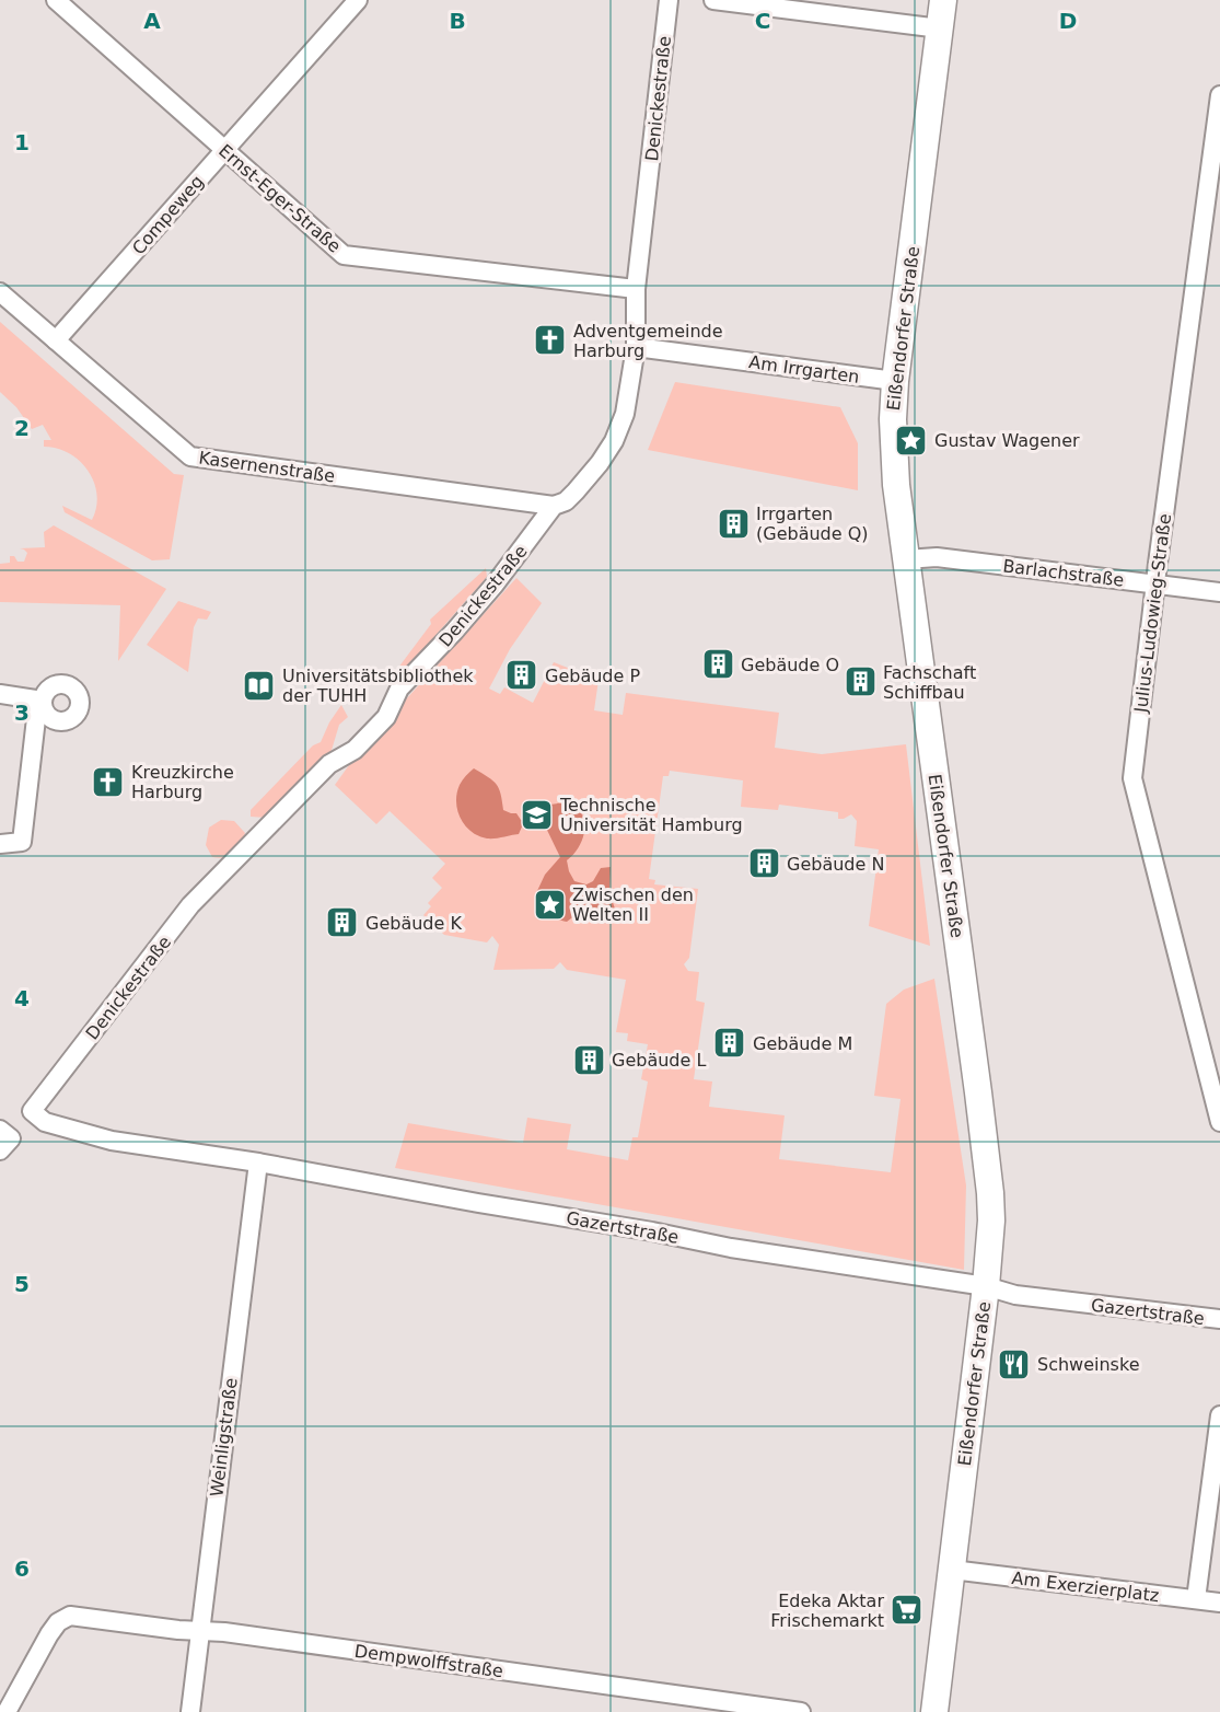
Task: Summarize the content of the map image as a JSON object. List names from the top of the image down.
{
  "streets": {
    "main road": ["Eißendorfer Straße"],
    "street": [
      "Denickestraße",
      "Ernst-Eger-Straße",
      "Compeweg",
      "Am Irrgarten",
      "Kasernenstraße",
      "Barlachstraße",
      "Julius-Ludowieg-Straße",
      "Gazertstraße",
      "Weinligstraße",
      "Am Exerzierplatz",
      "Dempwolffstraße"
    ]
  },
  "crossings": [
    ["Denickestraße", "Ernst-Eger-Straße"],
    ["Denickestraße", "Am Irrgarten"],
    ["Denickestraße", "Kasernenstraße"],
    ["Denickestraße", "Gazertstraße"],
    ["Ernst-Eger-Straße", "Compeweg"],
    ["Compeweg", "Kasernenstraße"],
    ["Eißendorfer Straße", "Am Irrgarten"],
    ["Eißendorfer Straße", "Barlachstraße"],
    ["Eißendorfer Straße", "Gazertstraße"],
    ["Eißendorfer Straße", "Am Exerzierplatz"],
    ["Barlachstraße", "Julius-Ludowieg-Straße"],
    ["Gazertstraße", "Weinligstraße"],
    ["Weinligstraße", "Dempwolffstraße"]
  ],
  "places": {
    "church": ["Adventgemeinde Harburg", "Kreuzkirche Harburg"],
    "place": ["Gustav Wagener", "Zwischen den Welten II"],
    "building": [
      "Irrgarten (Gebäude Q)",
      "Gebäude O",
      "Gebäude P",
      "Fachschaft Schiffbau",
      "Gebäude N",
      "Gebäude K",
      "Gebäude M",
      "Gebäude L"
    ],
    "library": ["Universitätsbibliothek der TUHH"],
    "school or university": ["Technische Universität Hamburg"],
    "restaurant": ["Schweinske"],
    "supermarket": ["Edeka Aktar Frischemarkt"]
  },
  "grid": {
    "columns": [
      "A",
      "B",
      "C",
      "D"
    ],
    "rows": [
      "1",
      "2",
      "3",
      "4",
      "5",
      "6"
    ]
  }
}
